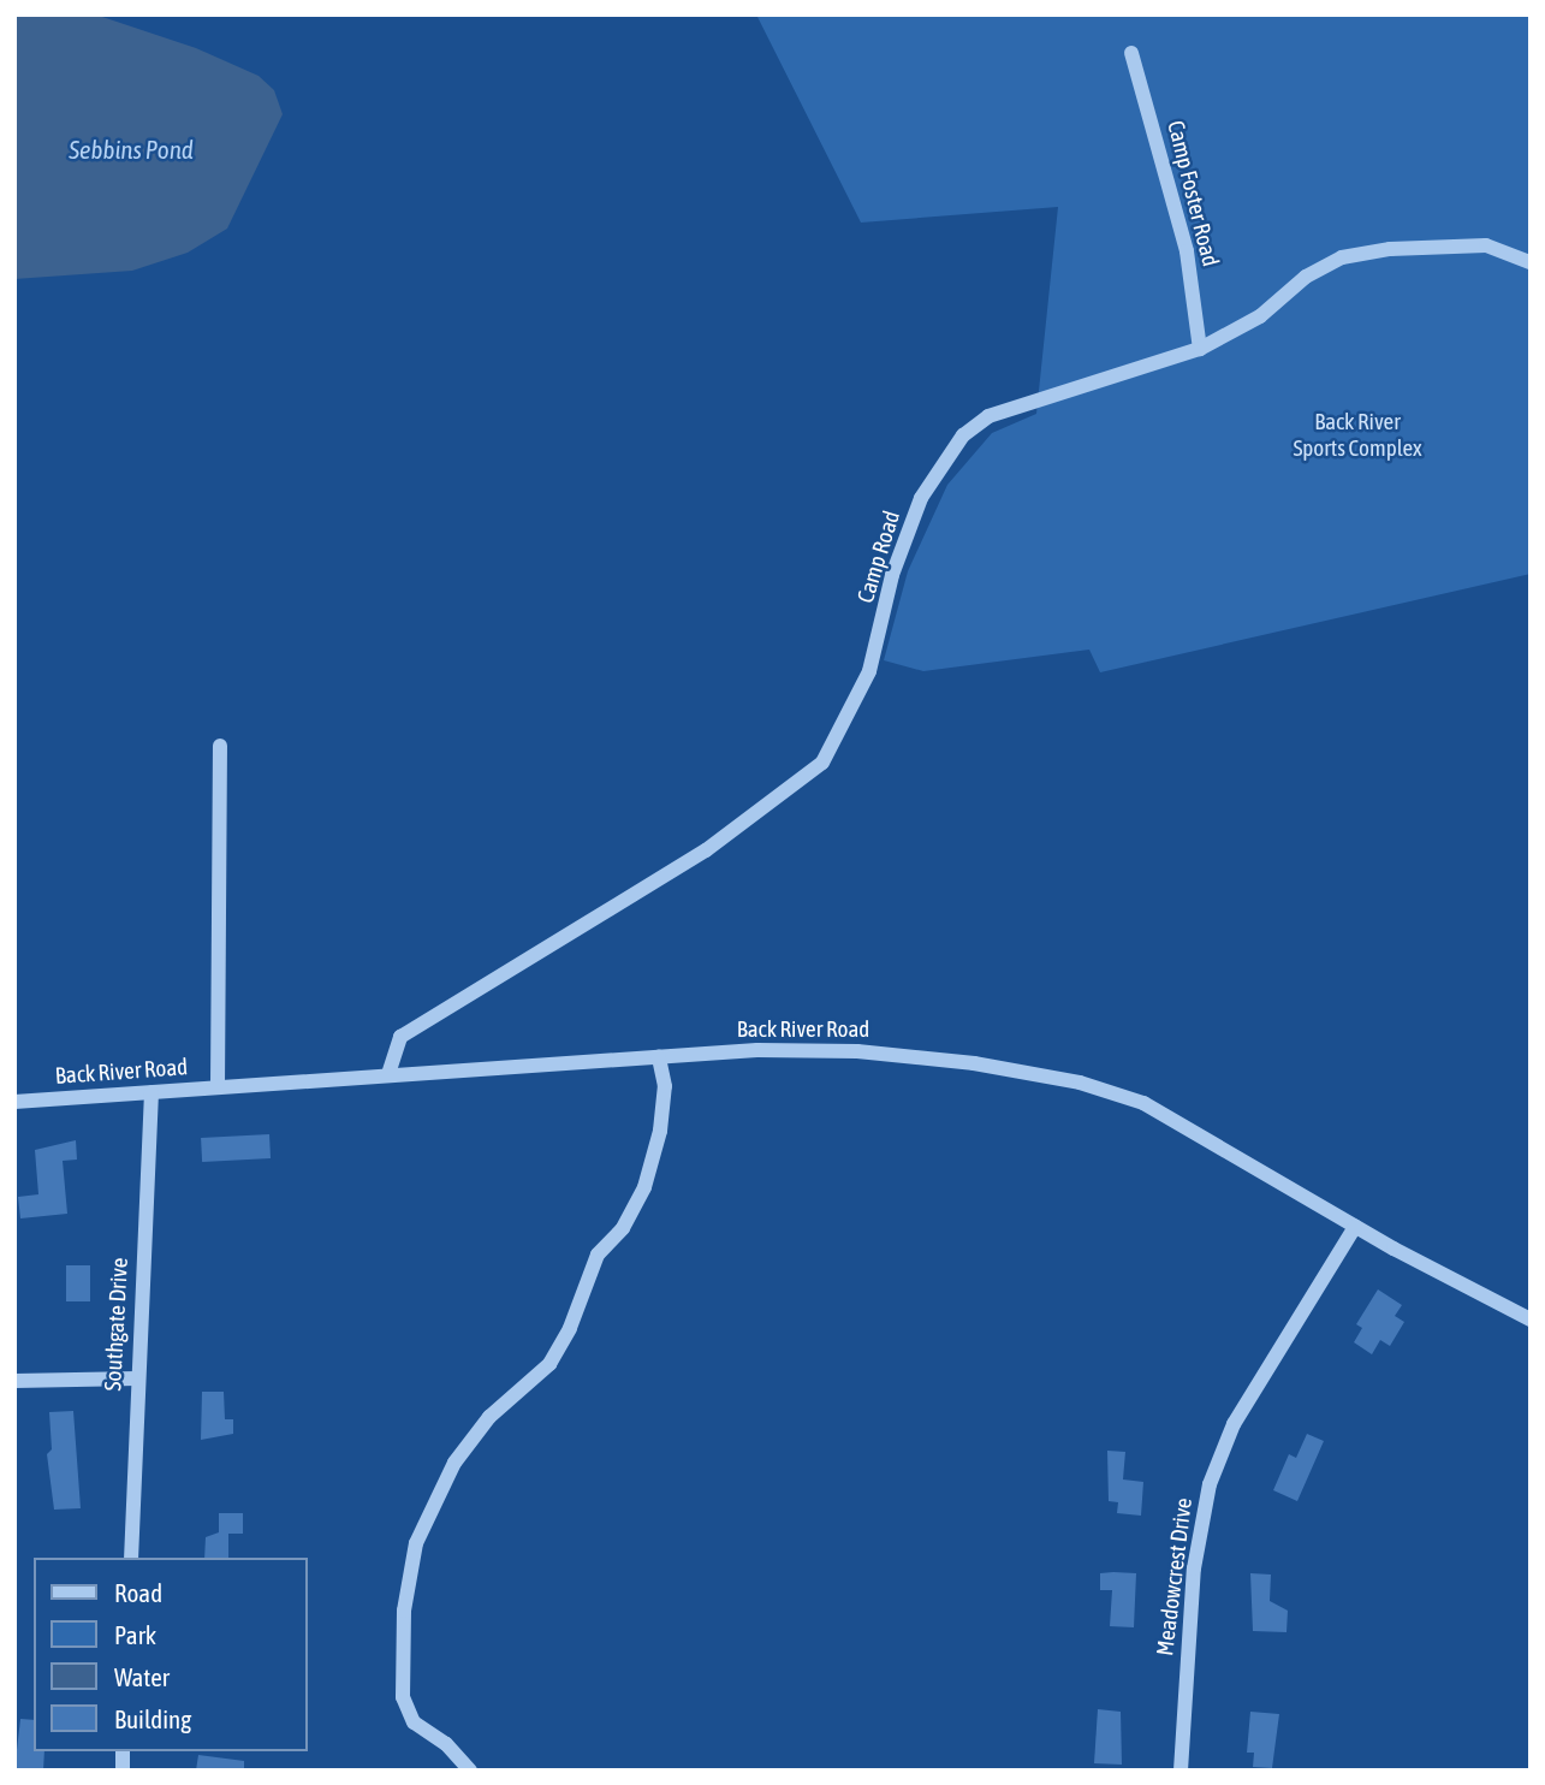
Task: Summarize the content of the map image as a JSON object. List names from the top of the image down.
{
  "streets": {
    "street": [
      "Camp Foster Road",
      "Camp Road",
      "Back River Road",
      "Southgate Drive",
      "Meadowcrest Drive"
    ]
  },
  "crossings": [
    ["Camp Foster Road", "Camp Road"],
    ["Camp Road", "Back River Road"],
    ["Back River Road", "Southgate Drive"],
    ["Back River Road", "Meadowcrest Drive"]
  ],
  "water": ["Sebbins Pond"],
  "parks": ["Back River Sports Complex"],
  "legend": [
    "Road",
    "Park",
    "Water",
    "Building"
  ]
}
